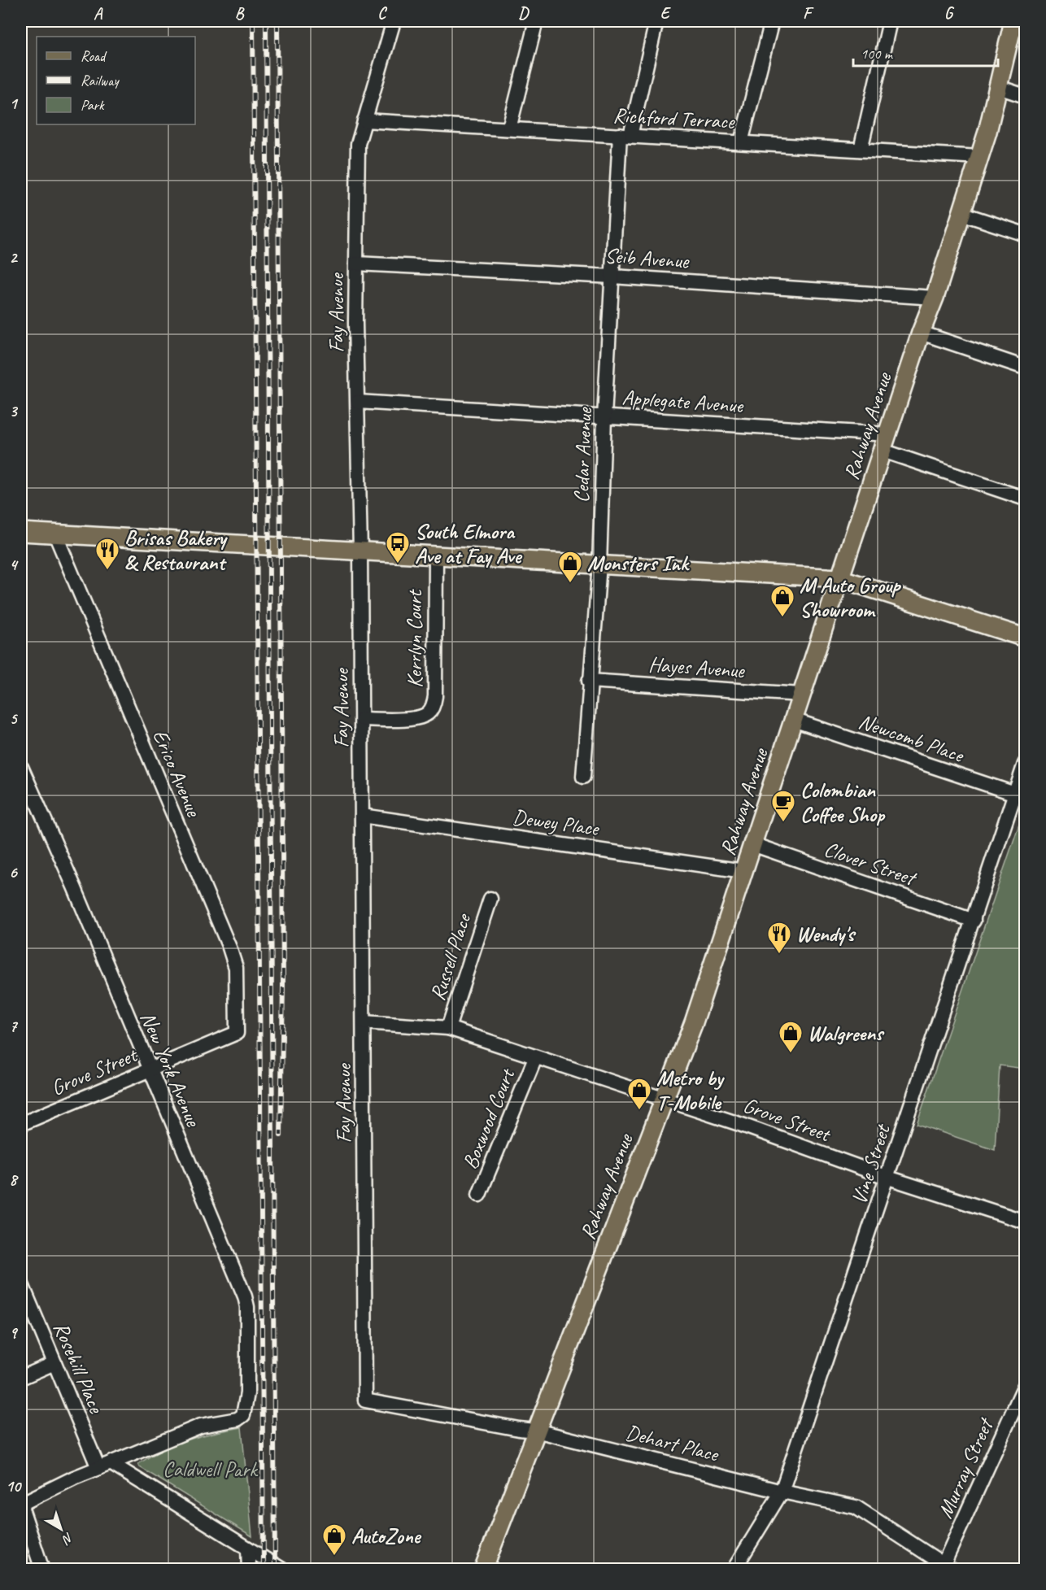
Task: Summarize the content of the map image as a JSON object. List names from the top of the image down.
{
  "streets": {
    "main road": ["Rahway Avenue"],
    "street": [
      "Richford Terrace",
      "Seib Avenue",
      "Fay Avenue",
      "Applegate Avenue",
      "Cedar Avenue",
      "Kerrlyn Court",
      "Hayes Avenue",
      "Newcomb Place",
      "Erico Avenue",
      "Dewey Place",
      "Clover Street",
      "Russell Place",
      "New York Avenue",
      "Grove Street",
      "Boxwood Court",
      "Vine Street",
      "Rosehill Place",
      "Dehart Place",
      "Murray Street"
    ]
  },
  "crossings": [
    ["Richford Terrace", "Fay Avenue"],
    ["Richford Terrace", "Rahway Avenue"],
    ["Richford Terrace", "Cedar Avenue"],
    ["Seib Avenue", "Fay Avenue"],
    ["Seib Avenue", "Rahway Avenue"],
    ["Seib Avenue", "Cedar Avenue"],
    ["Fay Avenue", "Applegate Avenue"],
    ["Fay Avenue", "Kerrlyn Court"],
    ["Fay Avenue", "Dewey Place"],
    ["Fay Avenue", "Grove Street"],
    ["Fay Avenue", "Dehart Place"],
    ["Applegate Avenue", "Rahway Avenue"],
    ["Applegate Avenue", "Cedar Avenue"],
    ["Rahway Avenue", "Hayes Avenue"],
    ["Rahway Avenue", "Newcomb Place"],
    ["Rahway Avenue", "Dewey Place"],
    ["Rahway Avenue", "Clover Street"],
    ["Rahway Avenue", "Grove Street"],
    ["Rahway Avenue", "Dehart Place"],
    ["Cedar Avenue", "Hayes Avenue"],
    ["Newcomb Place", "Vine Street"],
    ["Erico Avenue", "Grove Street"],
    ["Clover Street", "Vine Street"],
    ["Russell Place", "Grove Street"],
    ["New York Avenue", "Grove Street"],
    ["New York Avenue", "Rosehill Place"],
    ["Grove Street", "Boxwood Court"],
    ["Grove Street", "Vine Street"],
    ["Vine Street", "Dehart Place"],
    ["Dehart Place", "Murray Street"]
  ],
  "parks": ["Caldwell Park"],
  "places": {
    "bus stop": ["South Elmora Ave at Fay Ave"],
    "restaurant": ["Brisas Bakery & Restaurant", "Wendy's"],
    "shop": [
      "Monsters Ink",
      "M Auto Group Showroom",
      "Walgreens",
      "Metro by T-Mobile",
      "AutoZone"
    ],
    "cafe": ["Colombian Coffee Shop"]
  },
  "legend": ["Road", "Railway", "Park"],
  "scale_bar": "100 m",
  "north": "bottom right",
  "grid": {
    "columns": [
      "A",
      "B",
      "C",
      "D",
      "E",
      "F",
      "G"
    ],
    "rows": [
      "1",
      "2",
      "3",
      "4",
      "5",
      "6",
      "7",
      "8",
      "9",
      "10"
    ]
  }
}
